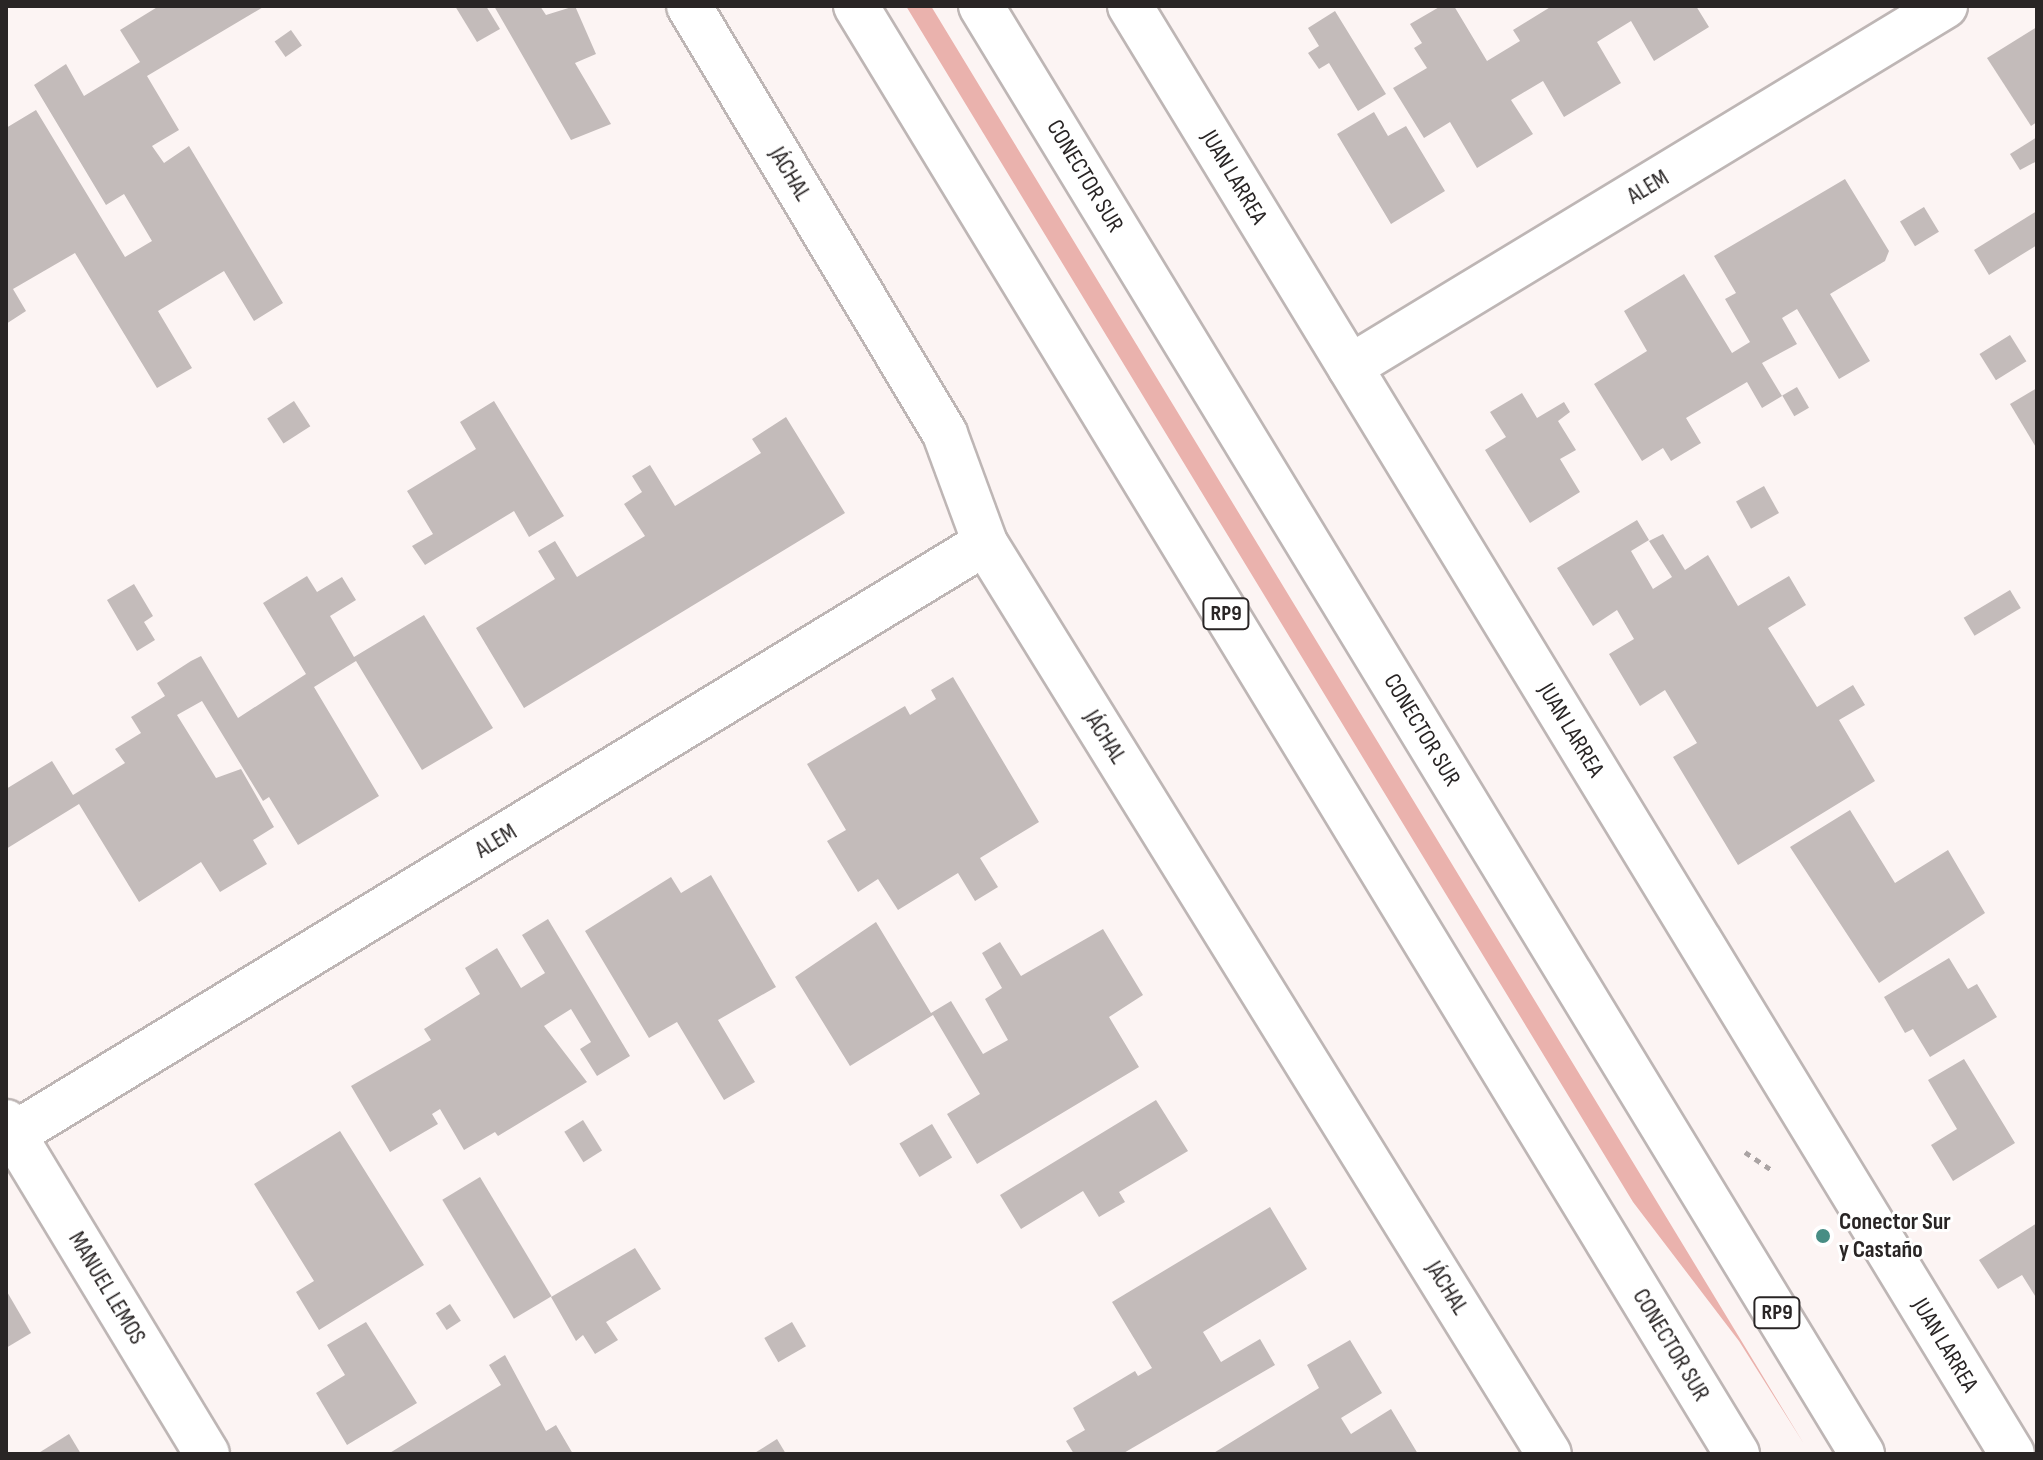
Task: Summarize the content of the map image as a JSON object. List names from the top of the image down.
{
  "streets": {
    "street": [
      "JÁCHAL",
      "CONECTOR SUR",
      "JUAN LARREA",
      "ALEM",
      "RP9",
      "MANUEL LEMOS"
    ]
  },
  "crossings": [
    ["JÁCHAL", "ALEM"],
    ["JUAN LARREA", "ALEM"],
    ["ALEM", "MANUEL LEMOS"]
  ],
  "places": ["Conector Sur y Castaño"]
}
